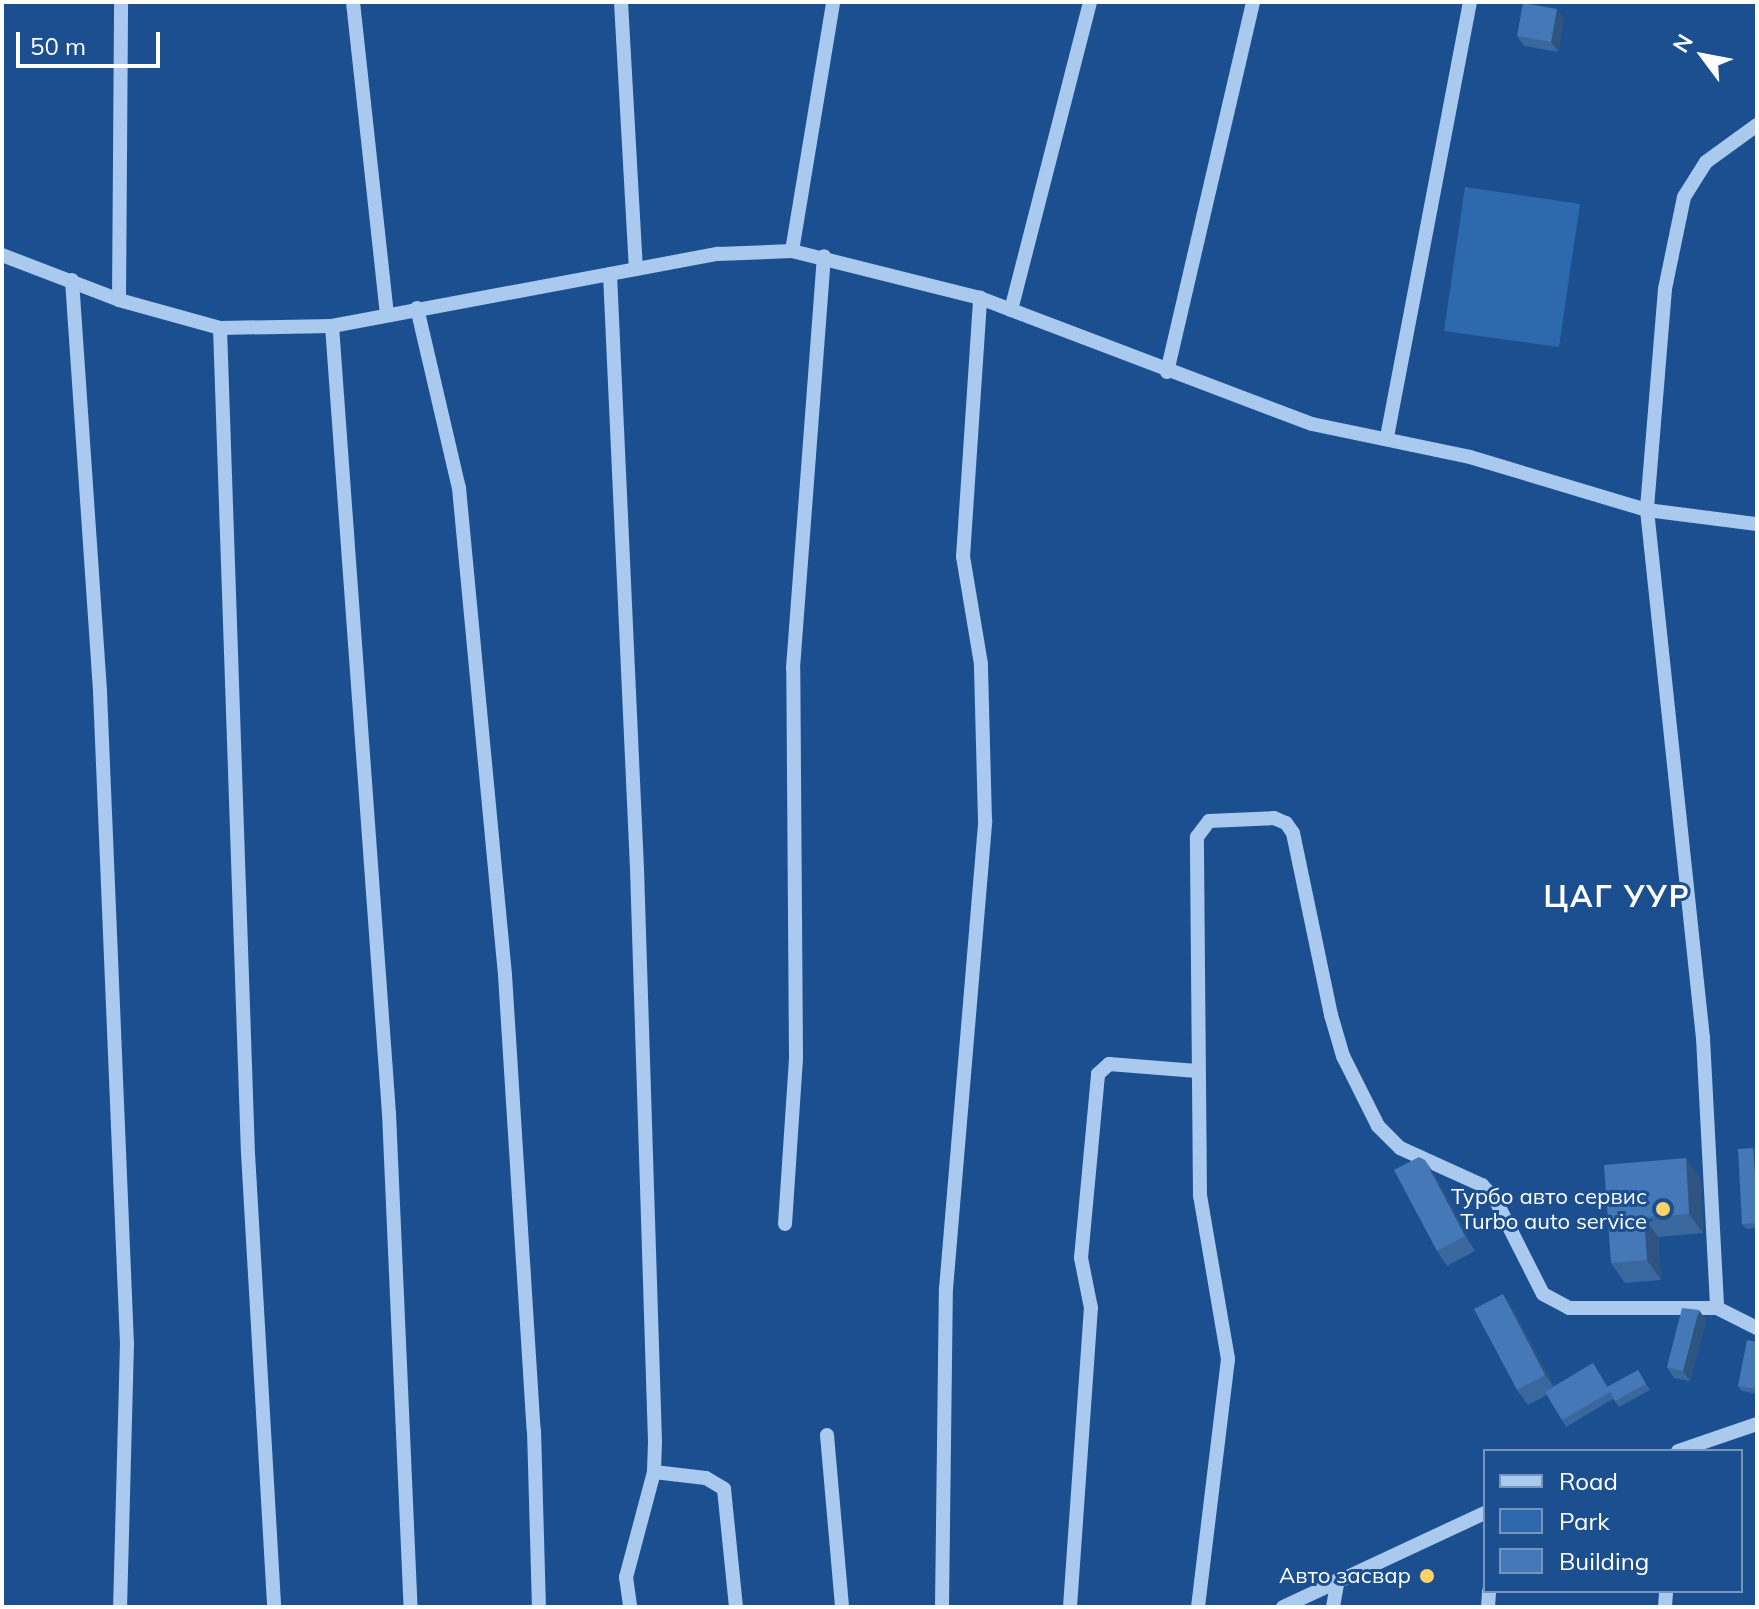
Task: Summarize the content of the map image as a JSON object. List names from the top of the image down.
{
  "districts": ["ЦАГ УУР"],
  "places": ["Турбо авто сервис Turbo auto service", "Авто засвар"],
  "legend": ["Road", "Park", "Building"],
  "scale_bar": "50 m",
  "north": "top left"
}
